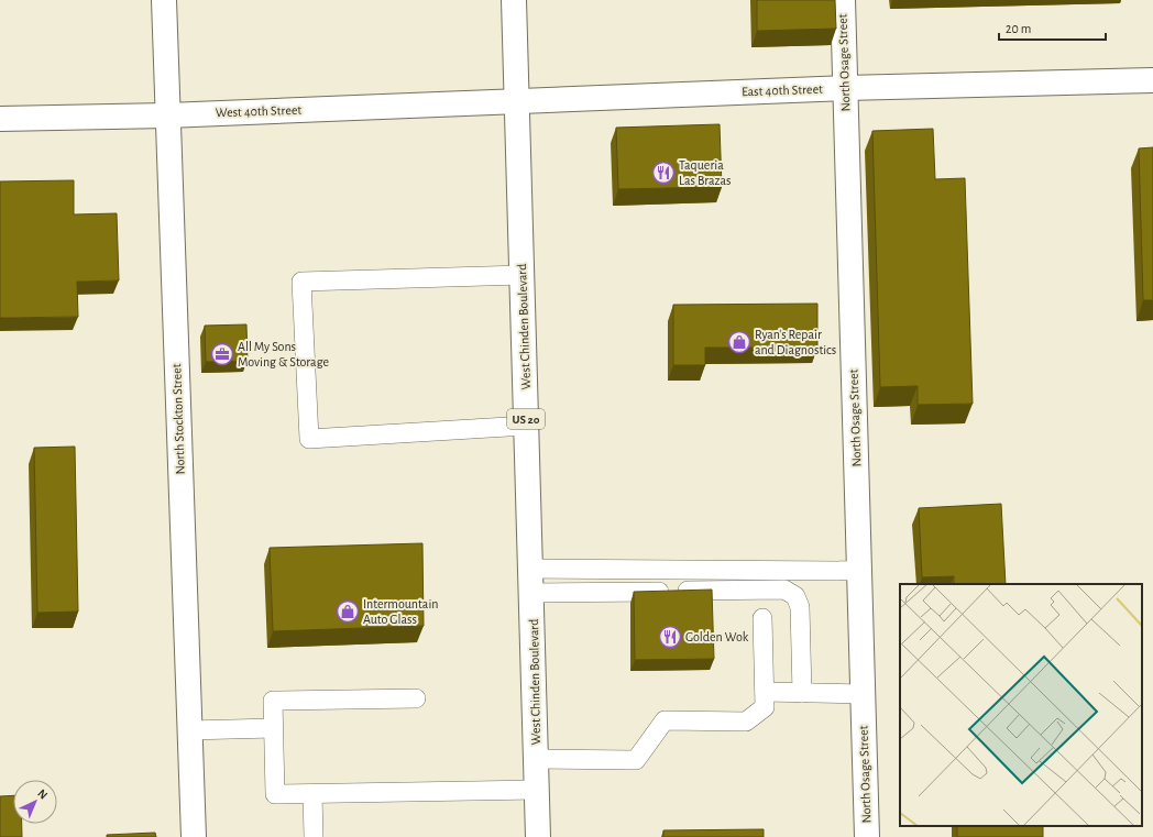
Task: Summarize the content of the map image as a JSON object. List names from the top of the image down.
{
  "streets": {
    "street": [
      "North Osage Street",
      "East 40th Street",
      "West 40th Street",
      "West Chinden Boulevard",
      "North Stockton Street",
      "US 20"
    ]
  },
  "crossings": [
    ["North Osage Street", "East 40th Street"],
    ["East 40th Street", "West 40th Street"],
    ["East 40th Street", "West Chinden Boulevard"],
    ["West 40th Street", "West Chinden Boulevard"],
    ["West 40th Street", "North Stockton Street"]
  ],
  "places": {
    "restaurant": ["Taqueria Las Brazas", "Golden Wok"],
    "shop": ["Ryan's Repair and Diagnostics", "Intermountain Auto Glass"],
    "office": ["All My Sons Moving & Storage"]
  },
  "scale_bar": "20 m",
  "north": "top right"
}
